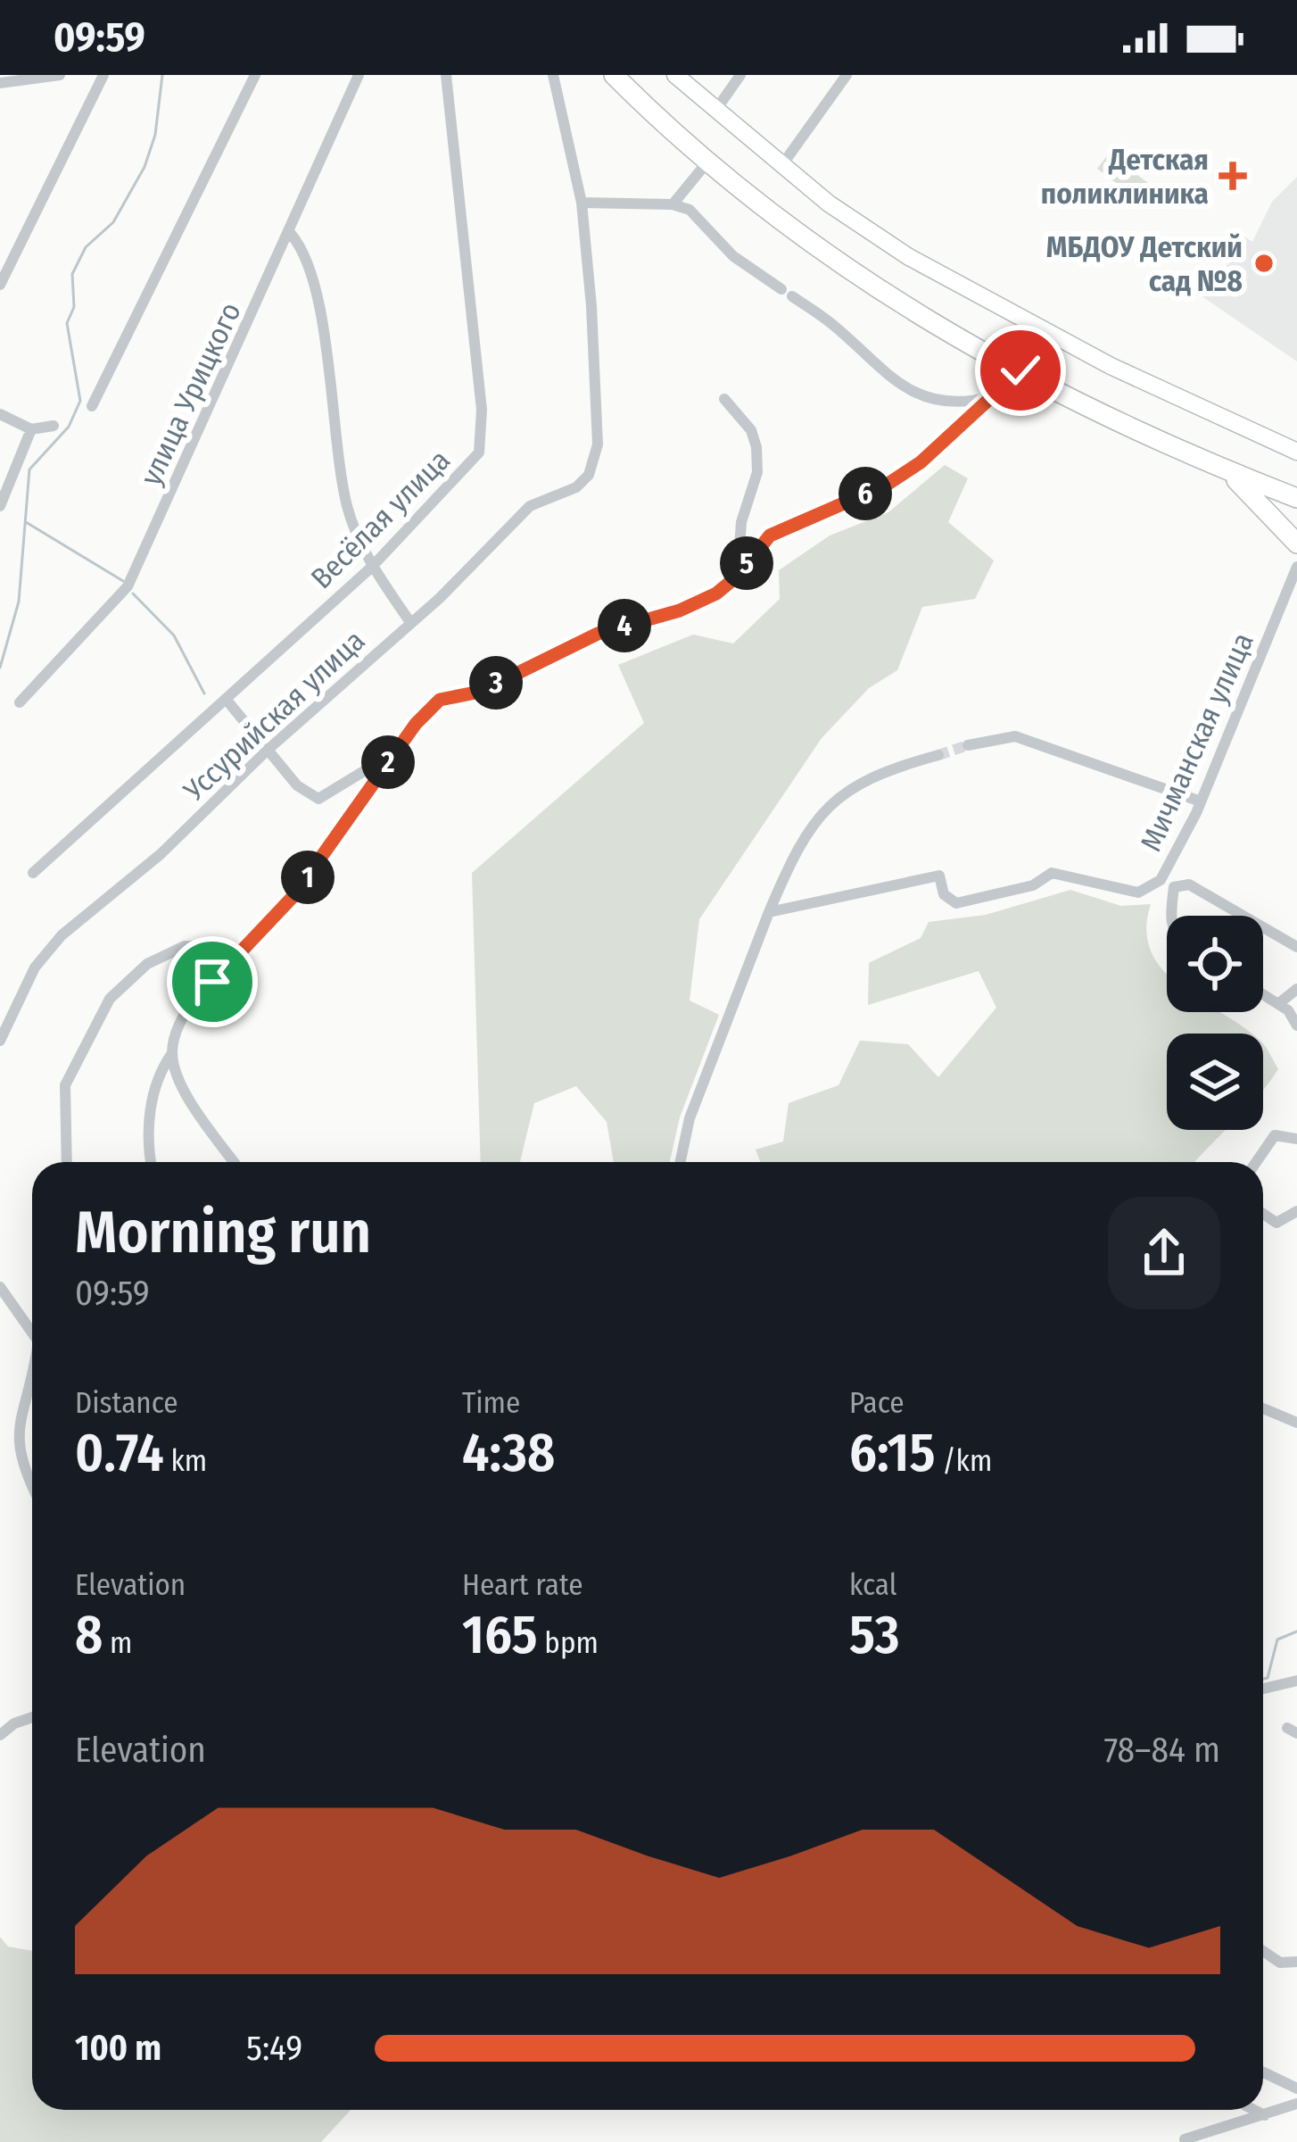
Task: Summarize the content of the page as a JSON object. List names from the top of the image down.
{
  "streets": {
    "street": [
      "улица Урицкого",
      "Весёлая улица",
      "Уссурийская улица",
      "Мичманская улица"
    ]
  },
  "places": {
    "health": ["Детская поликлиника"],
    "other": ["МБДОУ Детский сад №8"]
  },
  "page": {
    "status": "09:59",
    "pins": [
      "6",
      "5",
      "4",
      "3",
      "2",
      "1"
    ],
    "heading": ["Morning run", "09:59"],
    "stats": [
      ["Distance", "0.74 km"],
      ["Time", "4:38"],
      ["Pace", "6:15 /km"],
      ["Elevation", "8 m"],
      ["Heart rate", "165 bpm"],
      ["kcal", "53"]
    ],
    "chart": ["Elevation", "78–84 m"],
    "list": [
      {
        "name": "100 m",
        "note": "5:49"
      }
    ]
  }
}
